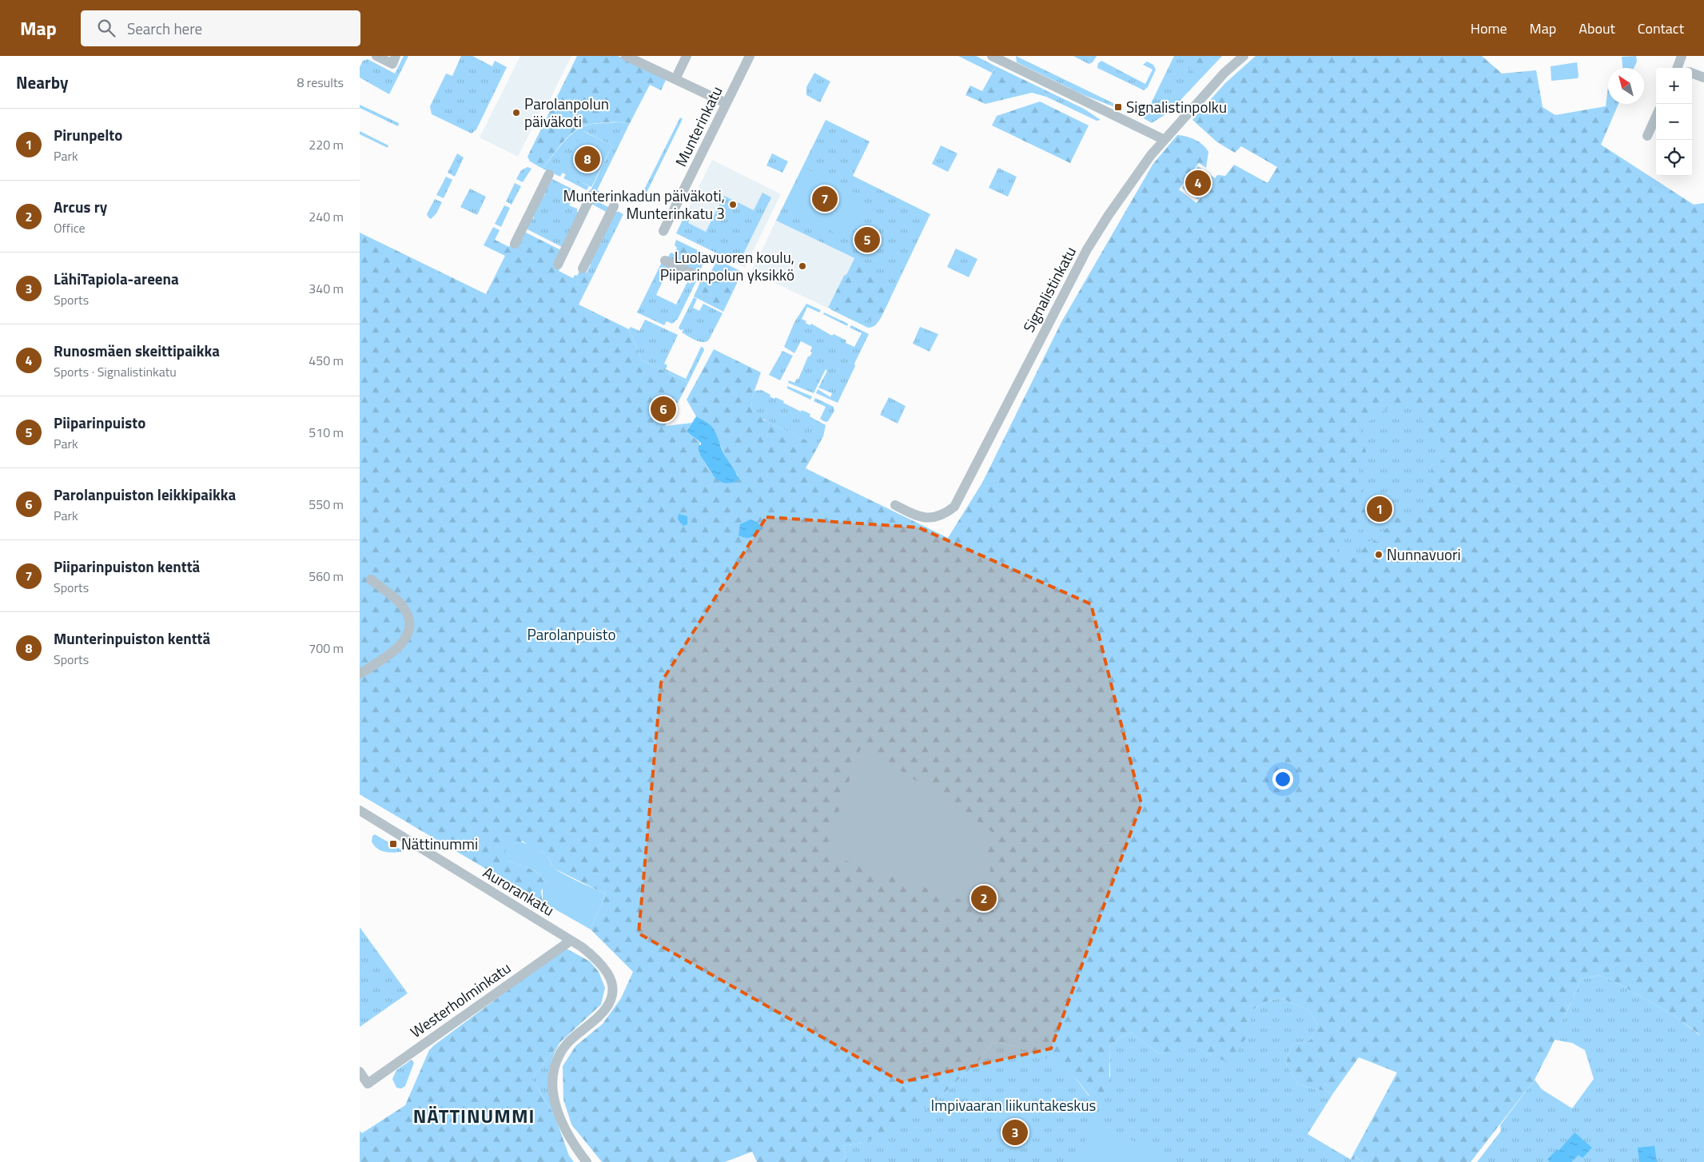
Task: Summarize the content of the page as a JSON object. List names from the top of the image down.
{
  "streets": {
    "street": [
      "Munterinkatu",
      "Signalistinkatu",
      "Aurorankatu",
      "Westerholminkatu"
    ]
  },
  "crossings": [
    ["Aurorankatu", "Westerholminkatu"]
  ],
  "districts": ["NÄTTINUMMI"],
  "parks": ["Parolanpuisto", "Impivaaran liikuntakeskus"],
  "places": {
    "transit": ["Signalistinpolku", "Nättinummi"],
    "other": [
      "Parolanpolun päiväkoti",
      "Munterinkadun päiväkoti, Munterinkatu 3",
      "Luolavuoren koulu, Piiparinpolun yksikkö",
      "Nunnavuori"
    ]
  },
  "north": "top left",
  "page": {
    "header": "Map",
    "search": "Search here",
    "nav": [
      "Home",
      "Map",
      "About",
      "Contact"
    ],
    "heading": ["Nearby", "8 results"],
    "map_buttons": ["+", "−"],
    "list": [
      {
        "mark": "1",
        "name": "Pirunpelto",
        "note": "Park",
        "value": "220 m"
      },
      {
        "mark": "2",
        "name": "Arcus ry",
        "note": "Office",
        "value": "240 m"
      },
      {
        "mark": "3",
        "name": "LähiTapiola-areena",
        "note": "Sports",
        "value": "340 m"
      },
      {
        "mark": "4",
        "name": "Runosmäen skeittipaikka",
        "note": "Sports · Signalistinkatu",
        "value": "450 m"
      },
      {
        "mark": "5",
        "name": "Piiparinpuisto",
        "note": "Park",
        "value": "510 m"
      },
      {
        "mark": "6",
        "name": "Parolanpuiston leikkipaikka",
        "note": "Park",
        "value": "550 m"
      },
      {
        "mark": "7",
        "name": "Piiparinpuiston kenttä",
        "note": "Sports",
        "value": "560 m"
      },
      {
        "mark": "8",
        "name": "Munterinpuiston kenttä",
        "note": "Sports",
        "value": "700 m"
      }
    ],
    "pins": [
      "8",
      "4",
      "7",
      "5",
      "6",
      "1",
      "2",
      "3"
    ]
  }
}
